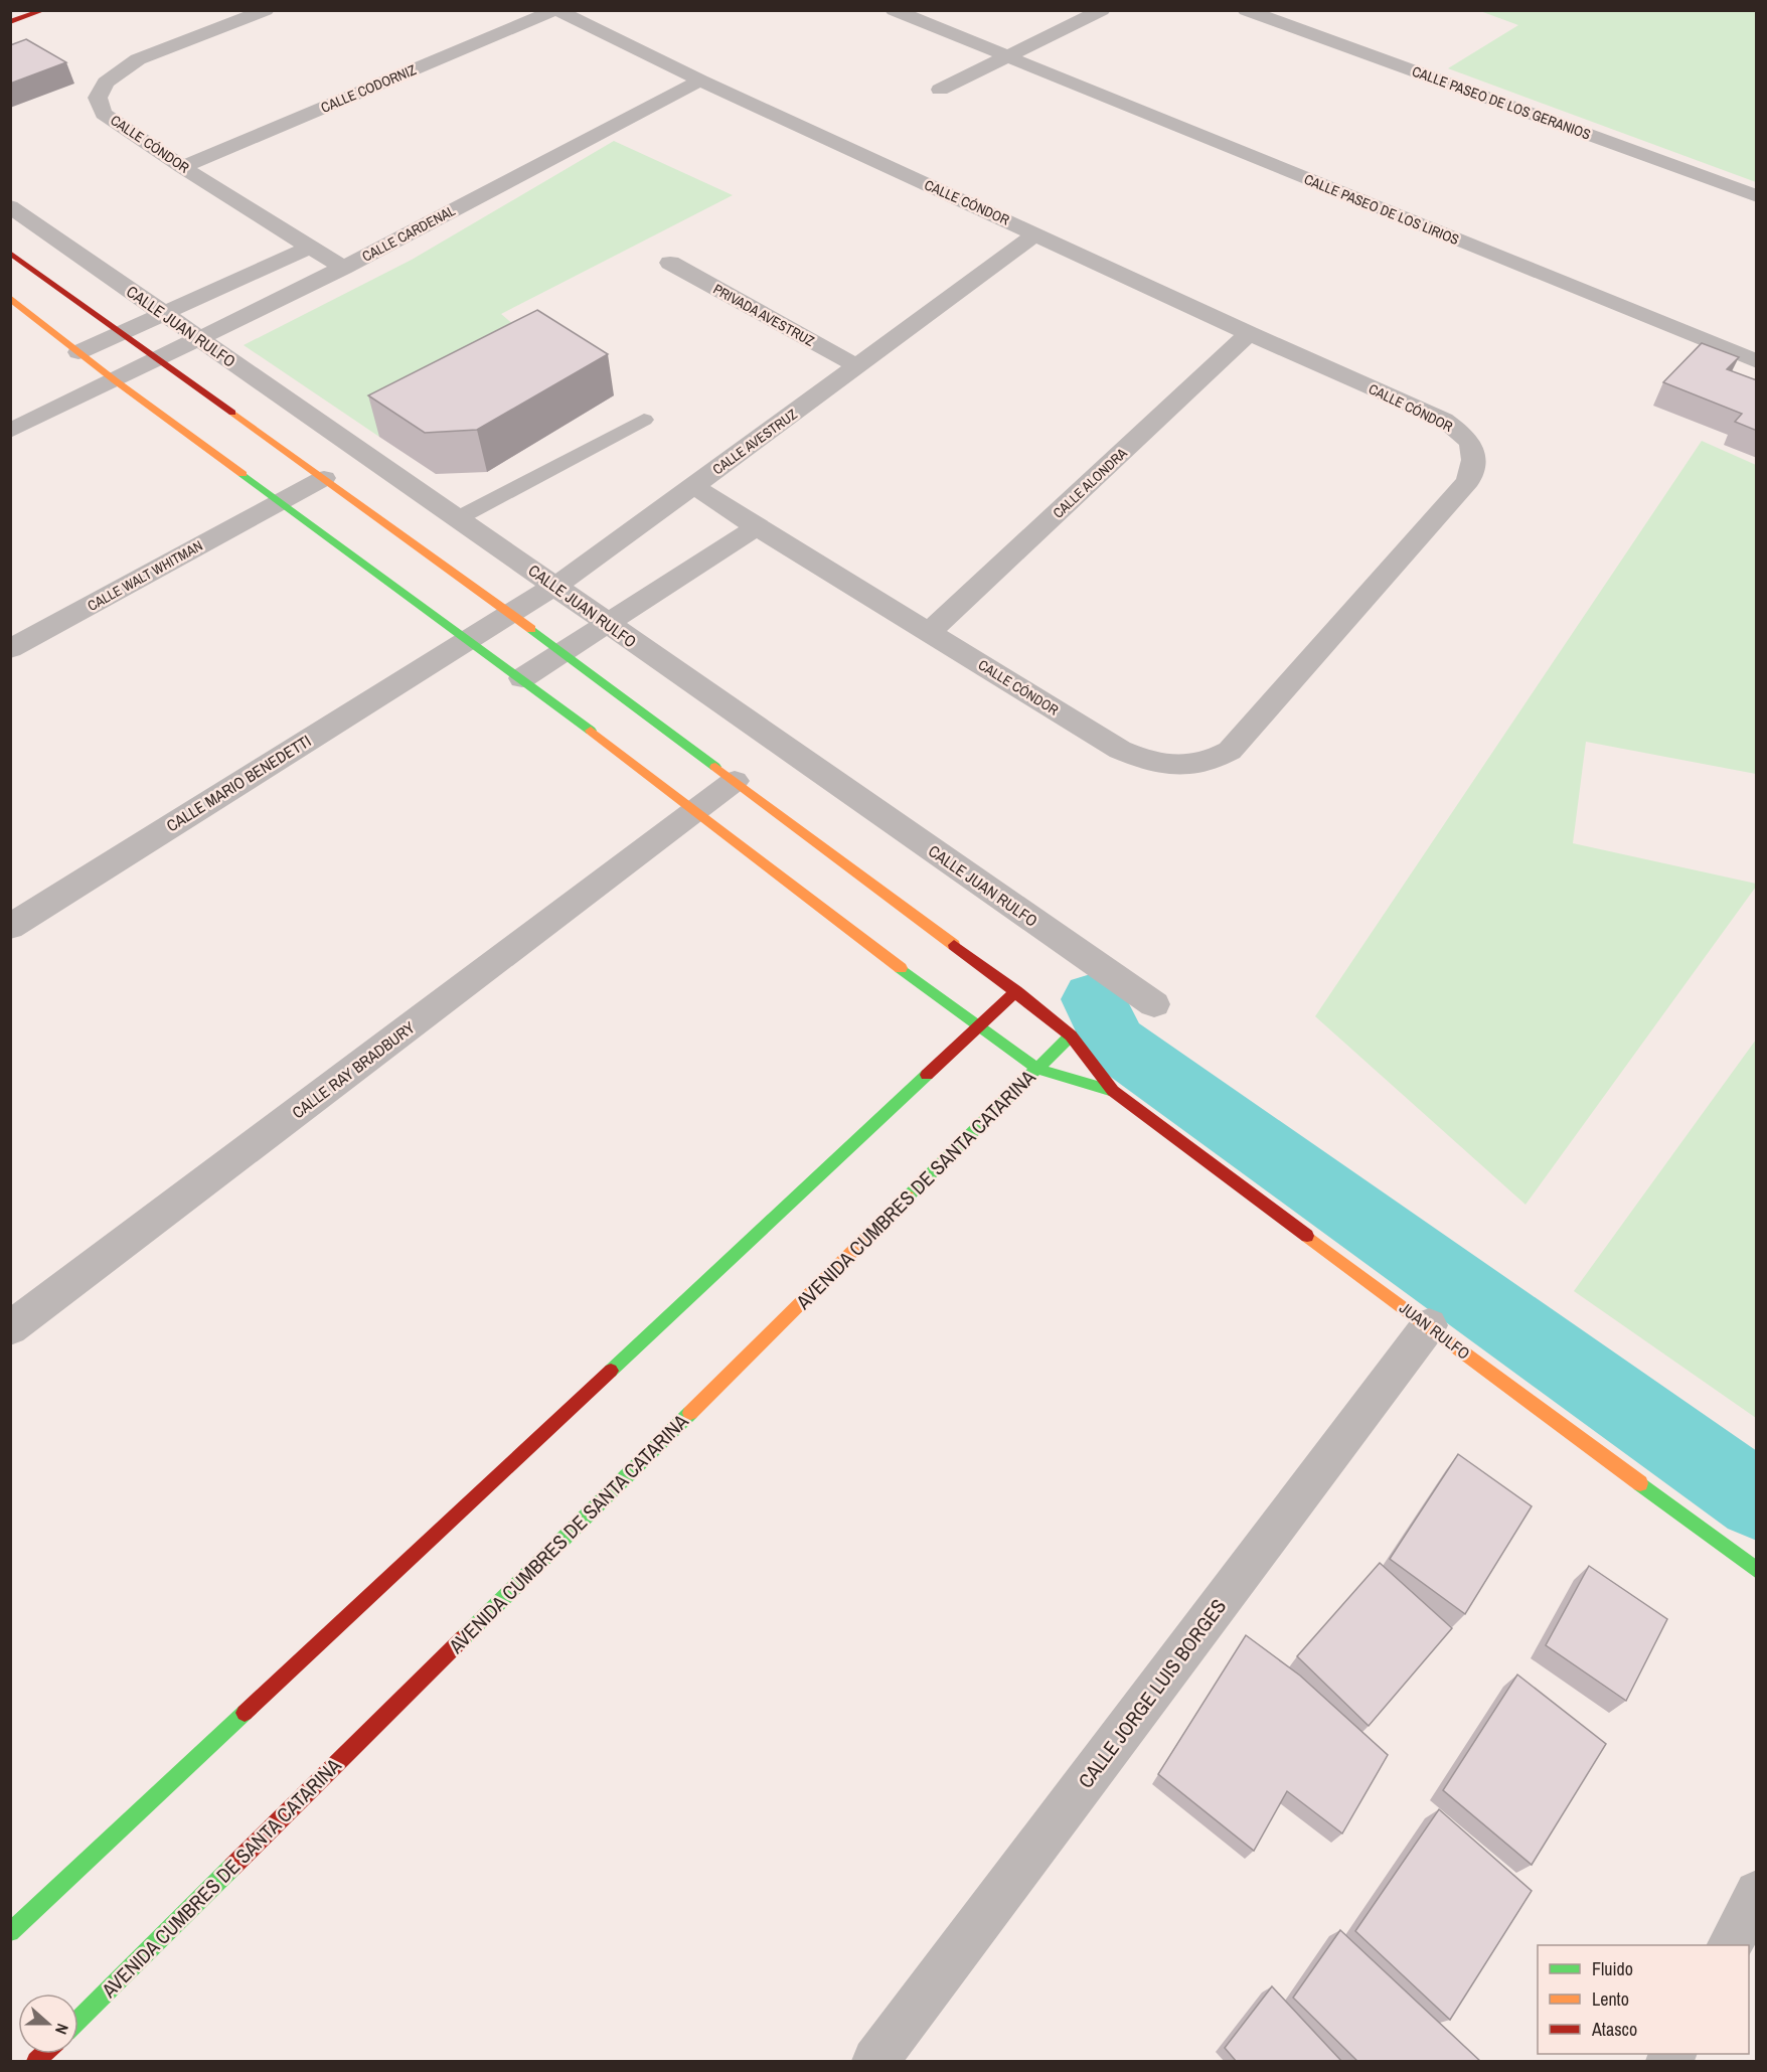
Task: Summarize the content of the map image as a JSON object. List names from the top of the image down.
{
  "streets": {
    "street": [
      "CALLE CODORNIZ",
      "CALLE PASEO DE LOS GERANIOS",
      "CALLE CÓNDOR",
      "CALLE PASEO DE LOS LIRIOS",
      "CALLE CARDENAL",
      "PRIVADA AVESTRUZ",
      "CALLE JUAN RULFO",
      "CALLE AVESTRUZ",
      "CALLE ALONDRA",
      "CALLE WALT WHITMAN",
      "CALLE MARIO BENEDETTI",
      "CALLE RAY BRADBURY",
      "AVENIDA CUMBRES DE SANTA CATARINA",
      "JUAN RULFO",
      "CALLE JORGE LUIS BORGES"
    ]
  },
  "crossings": [
    ["CALLE CODORNIZ", "CALLE CÓNDOR"],
    ["CALLE CÓNDOR", "CALLE CARDENAL"],
    ["CALLE CÓNDOR", "CALLE AVESTRUZ"],
    ["CALLE CÓNDOR", "CALLE ALONDRA"],
    ["CALLE CARDENAL", "CALLE JUAN RULFO"],
    ["PRIVADA AVESTRUZ", "CALLE AVESTRUZ"],
    ["CALLE JUAN RULFO", "CALLE AVESTRUZ"],
    ["CALLE AVESTRUZ", "CALLE MARIO BENEDETTI"],
    ["AVENIDA CUMBRES DE SANTA CATARINA", "JUAN RULFO"],
    ["JUAN RULFO", "CALLE JORGE LUIS BORGES"]
  ],
  "legend": ["Fluido", "Lento", "Atasco"],
  "north": "right"
}
